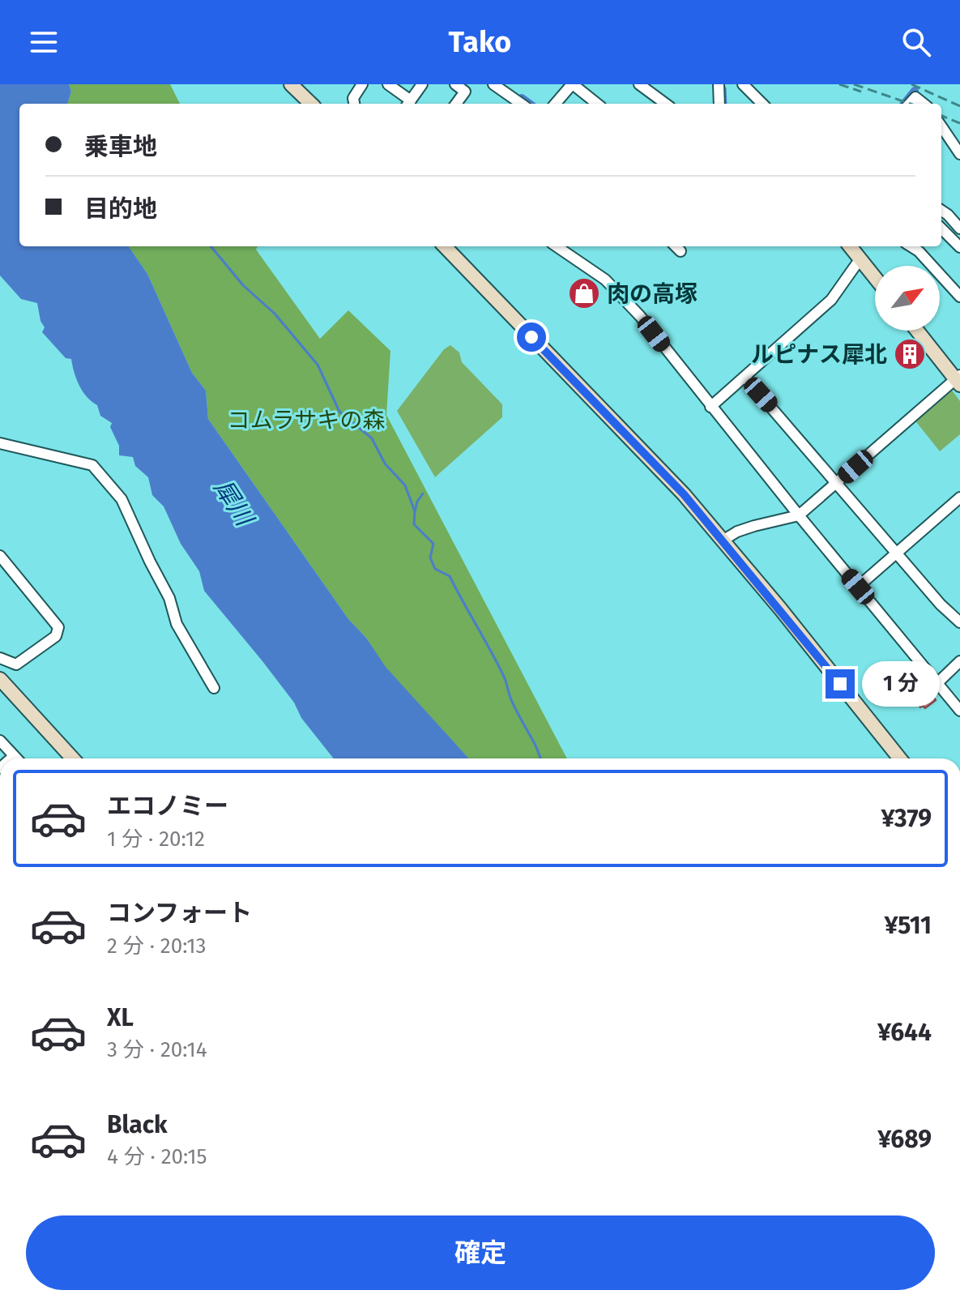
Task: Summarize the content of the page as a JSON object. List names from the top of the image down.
{
  "water": ["犀川"],
  "parks": ["コムラサキの森"],
  "places": {
    "shop": ["肉の高塚"],
    "building": ["ルピナス犀北"]
  },
  "north": "top right",
  "page": {
    "header": "Tako",
    "banner": ["乗車地", "目的地"],
    "bubble": "1 分",
    "list": [
      {
        "name": "エコノミー",
        "note": "1 分 · 20:12",
        "value": "¥379"
      },
      {
        "name": "コンフォート",
        "note": "2 分 · 20:13",
        "value": "¥511"
      },
      {
        "name": "XL",
        "note": "3 分 · 20:14",
        "value": "¥644"
      },
      {
        "name": "Black",
        "note": "4 分 · 20:15",
        "value": "¥689"
      }
    ],
    "buttons": "確定"
  }
}
